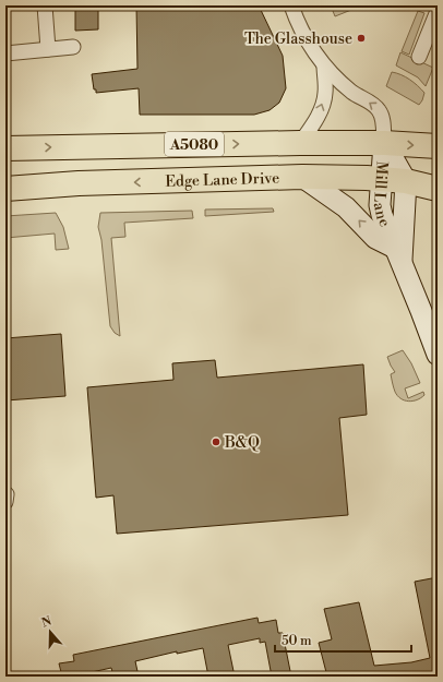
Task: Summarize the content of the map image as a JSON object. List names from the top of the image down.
{
  "streets": {
    "highway": ["A5080", "Edge Lane Drive"],
    "street": ["Mill Lane"]
  },
  "crossings": [
    ["A5080", "Mill Lane"],
    ["Edge Lane Drive", "Mill Lane"]
  ],
  "places": ["The Glasshouse", "B&Q"],
  "scale_bar": "50 m",
  "north": "top"
}
